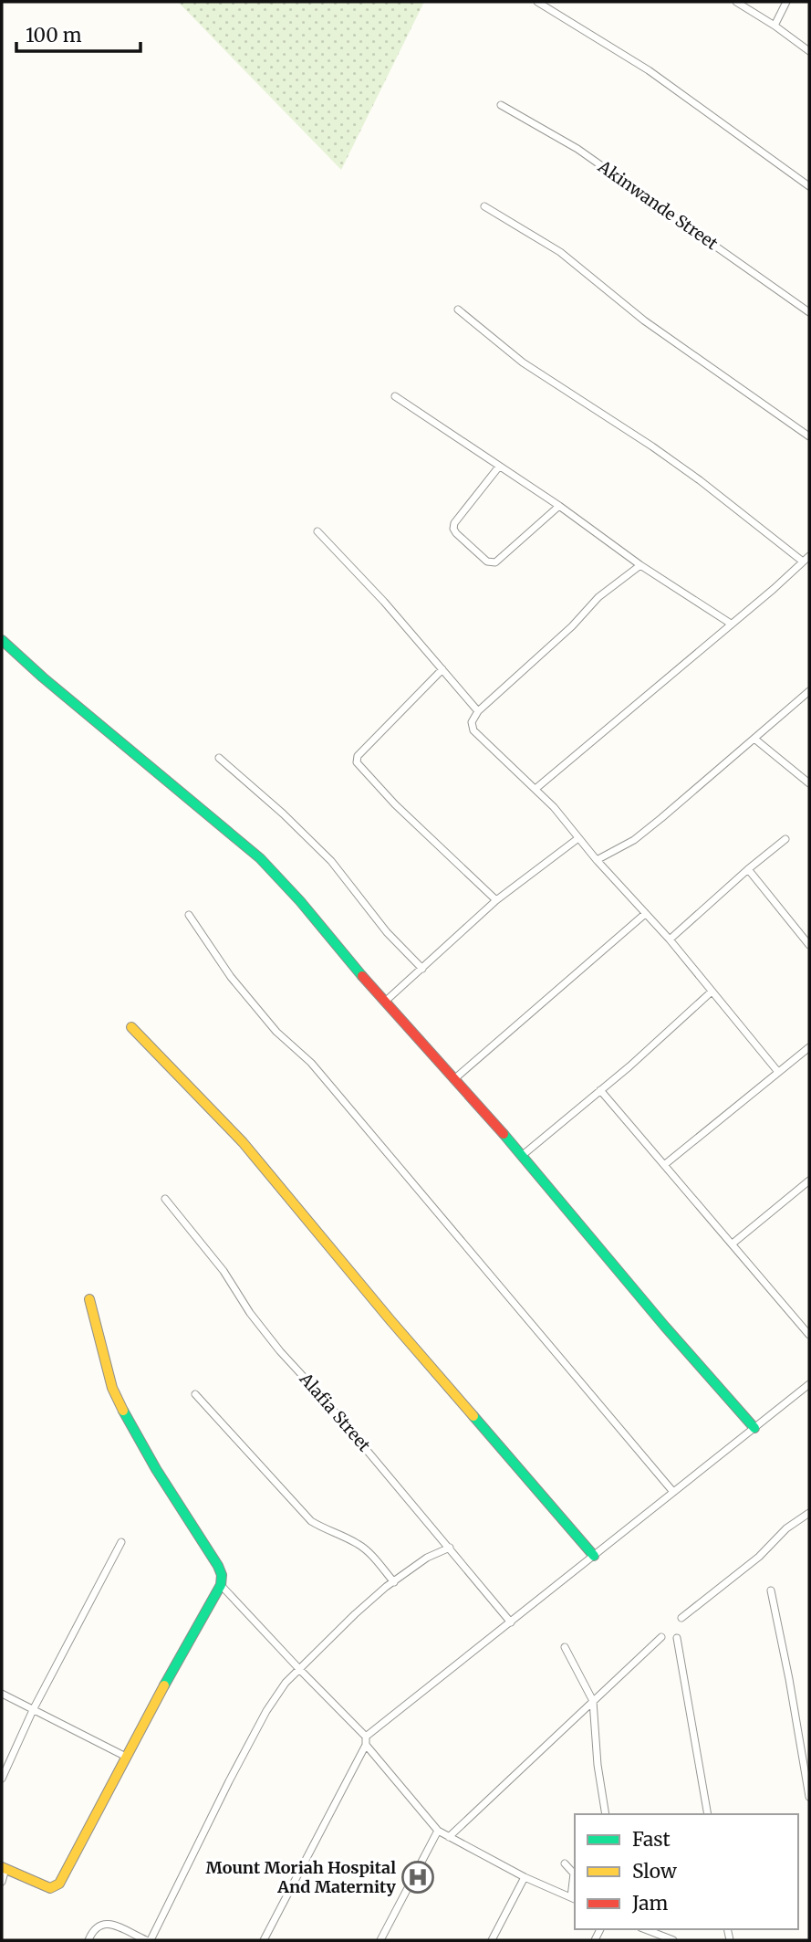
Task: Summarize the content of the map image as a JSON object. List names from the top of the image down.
{
  "streets": {
    "street": ["Akinwande Street", "Alafia Street"]
  },
  "places": {
    "hospital": ["Mount Moriah Hospital And Maternity"]
  },
  "legend": ["Fast", "Slow", "Jam"],
  "scale_bar": "100 m"
}
